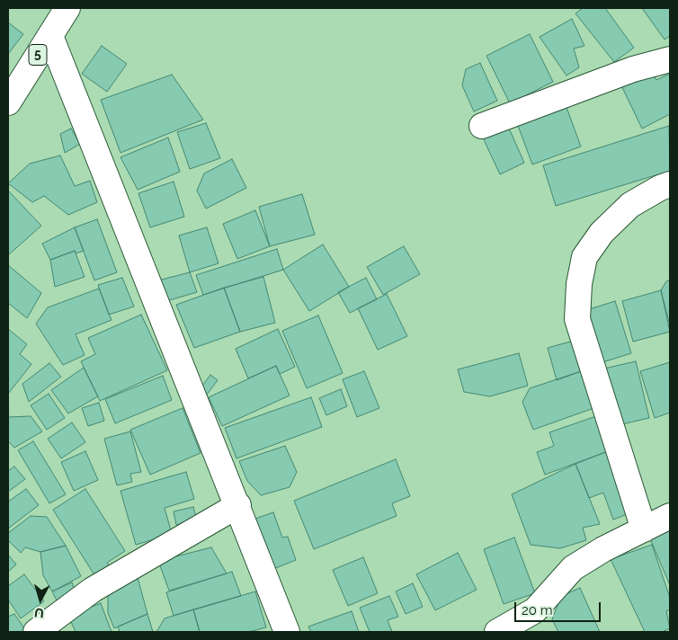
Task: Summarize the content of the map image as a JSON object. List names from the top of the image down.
{
  "streets": {
    "main road": ["5"]
  },
  "scale_bar": "20 m",
  "north": "bottom"
}
